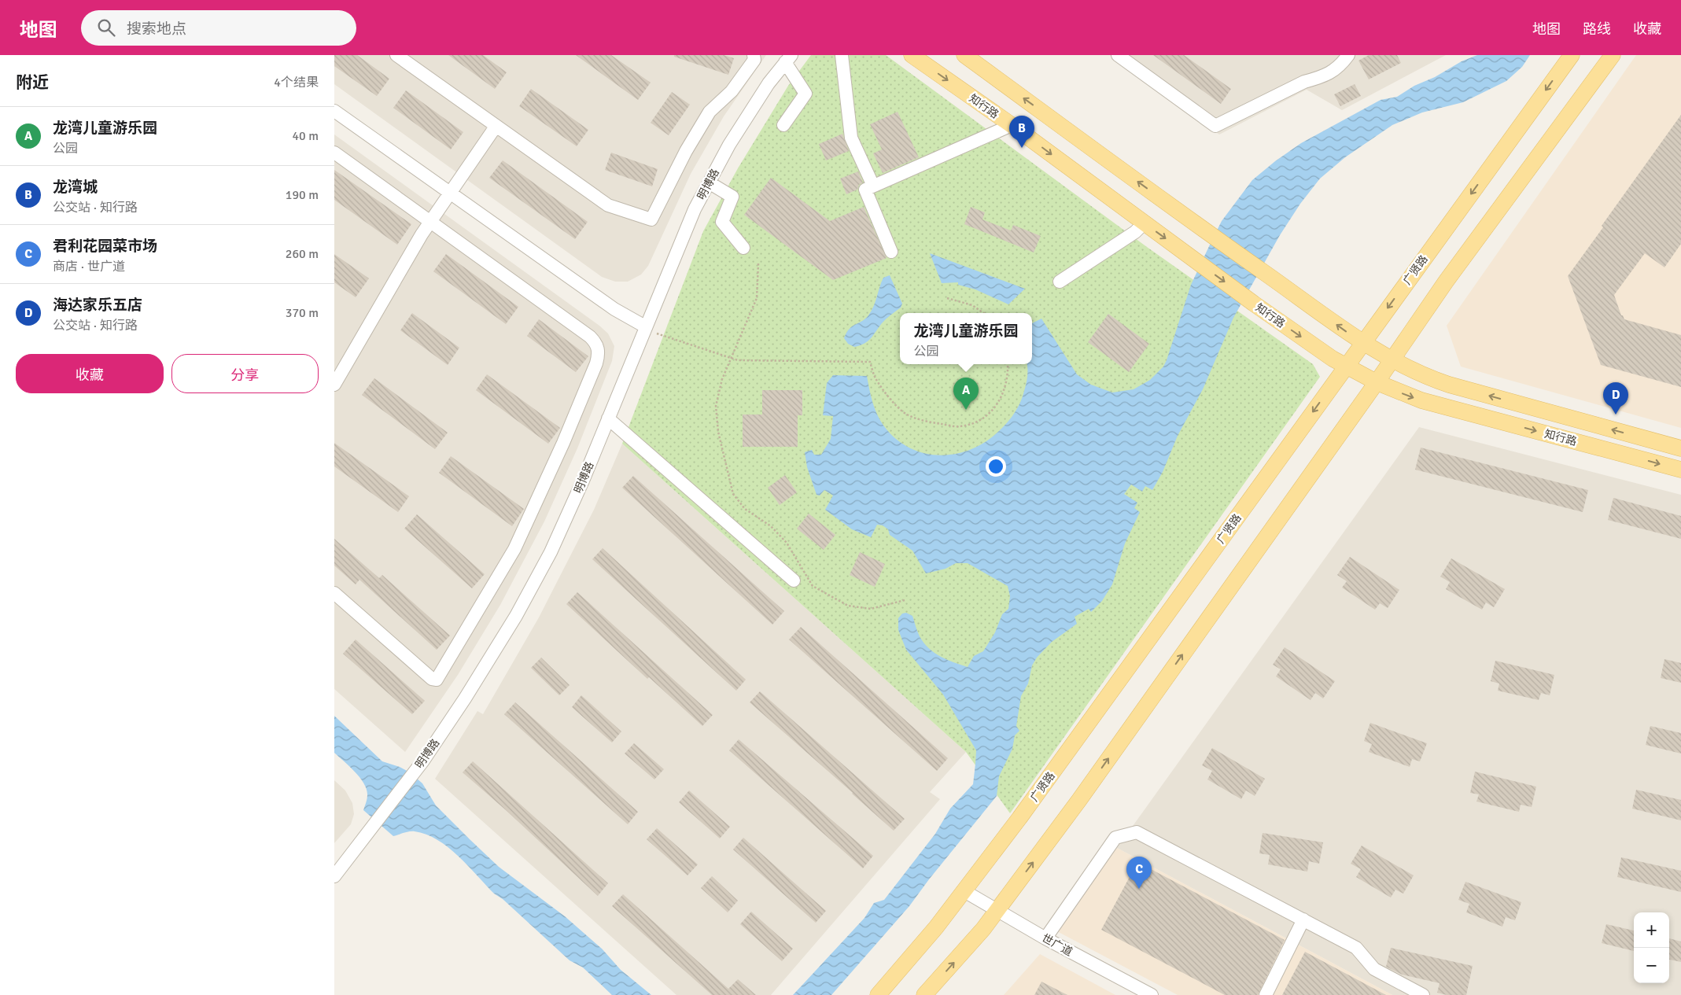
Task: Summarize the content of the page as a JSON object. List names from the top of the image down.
{
  "streets": {
    "main road": ["知行路", "广贤路"],
    "street": ["明博路", "世广道"]
  },
  "crossings": [
    ["知行路", "广贤路"],
    ["广贤路", "世广道"]
  ],
  "page": {
    "header": "地图",
    "search": "搜索地点",
    "nav": ["地图", "路线", "收藏"],
    "heading": ["附近", "4个结果"],
    "list": [
      {
        "mark": "A",
        "name": "龙湾儿童游乐园",
        "note": "公园",
        "value": "40 m"
      },
      {
        "mark": "B",
        "name": "龙湾城",
        "note": "公交站 · 知行路",
        "value": "190 m"
      },
      {
        "mark": "C",
        "name": "君利花园菜市场",
        "note": "商店 · 世广道",
        "value": "260 m"
      },
      {
        "mark": "D",
        "name": "海达家乐五店",
        "note": "公交站 · 知行路",
        "value": "370 m"
      }
    ],
    "pins": [
      "B",
      "A",
      "D",
      "C"
    ],
    "popup": ["龙湾儿童游乐园", "公园"],
    "buttons": ["收藏", "分享"],
    "map_buttons": ["+", "−"]
  }
}
